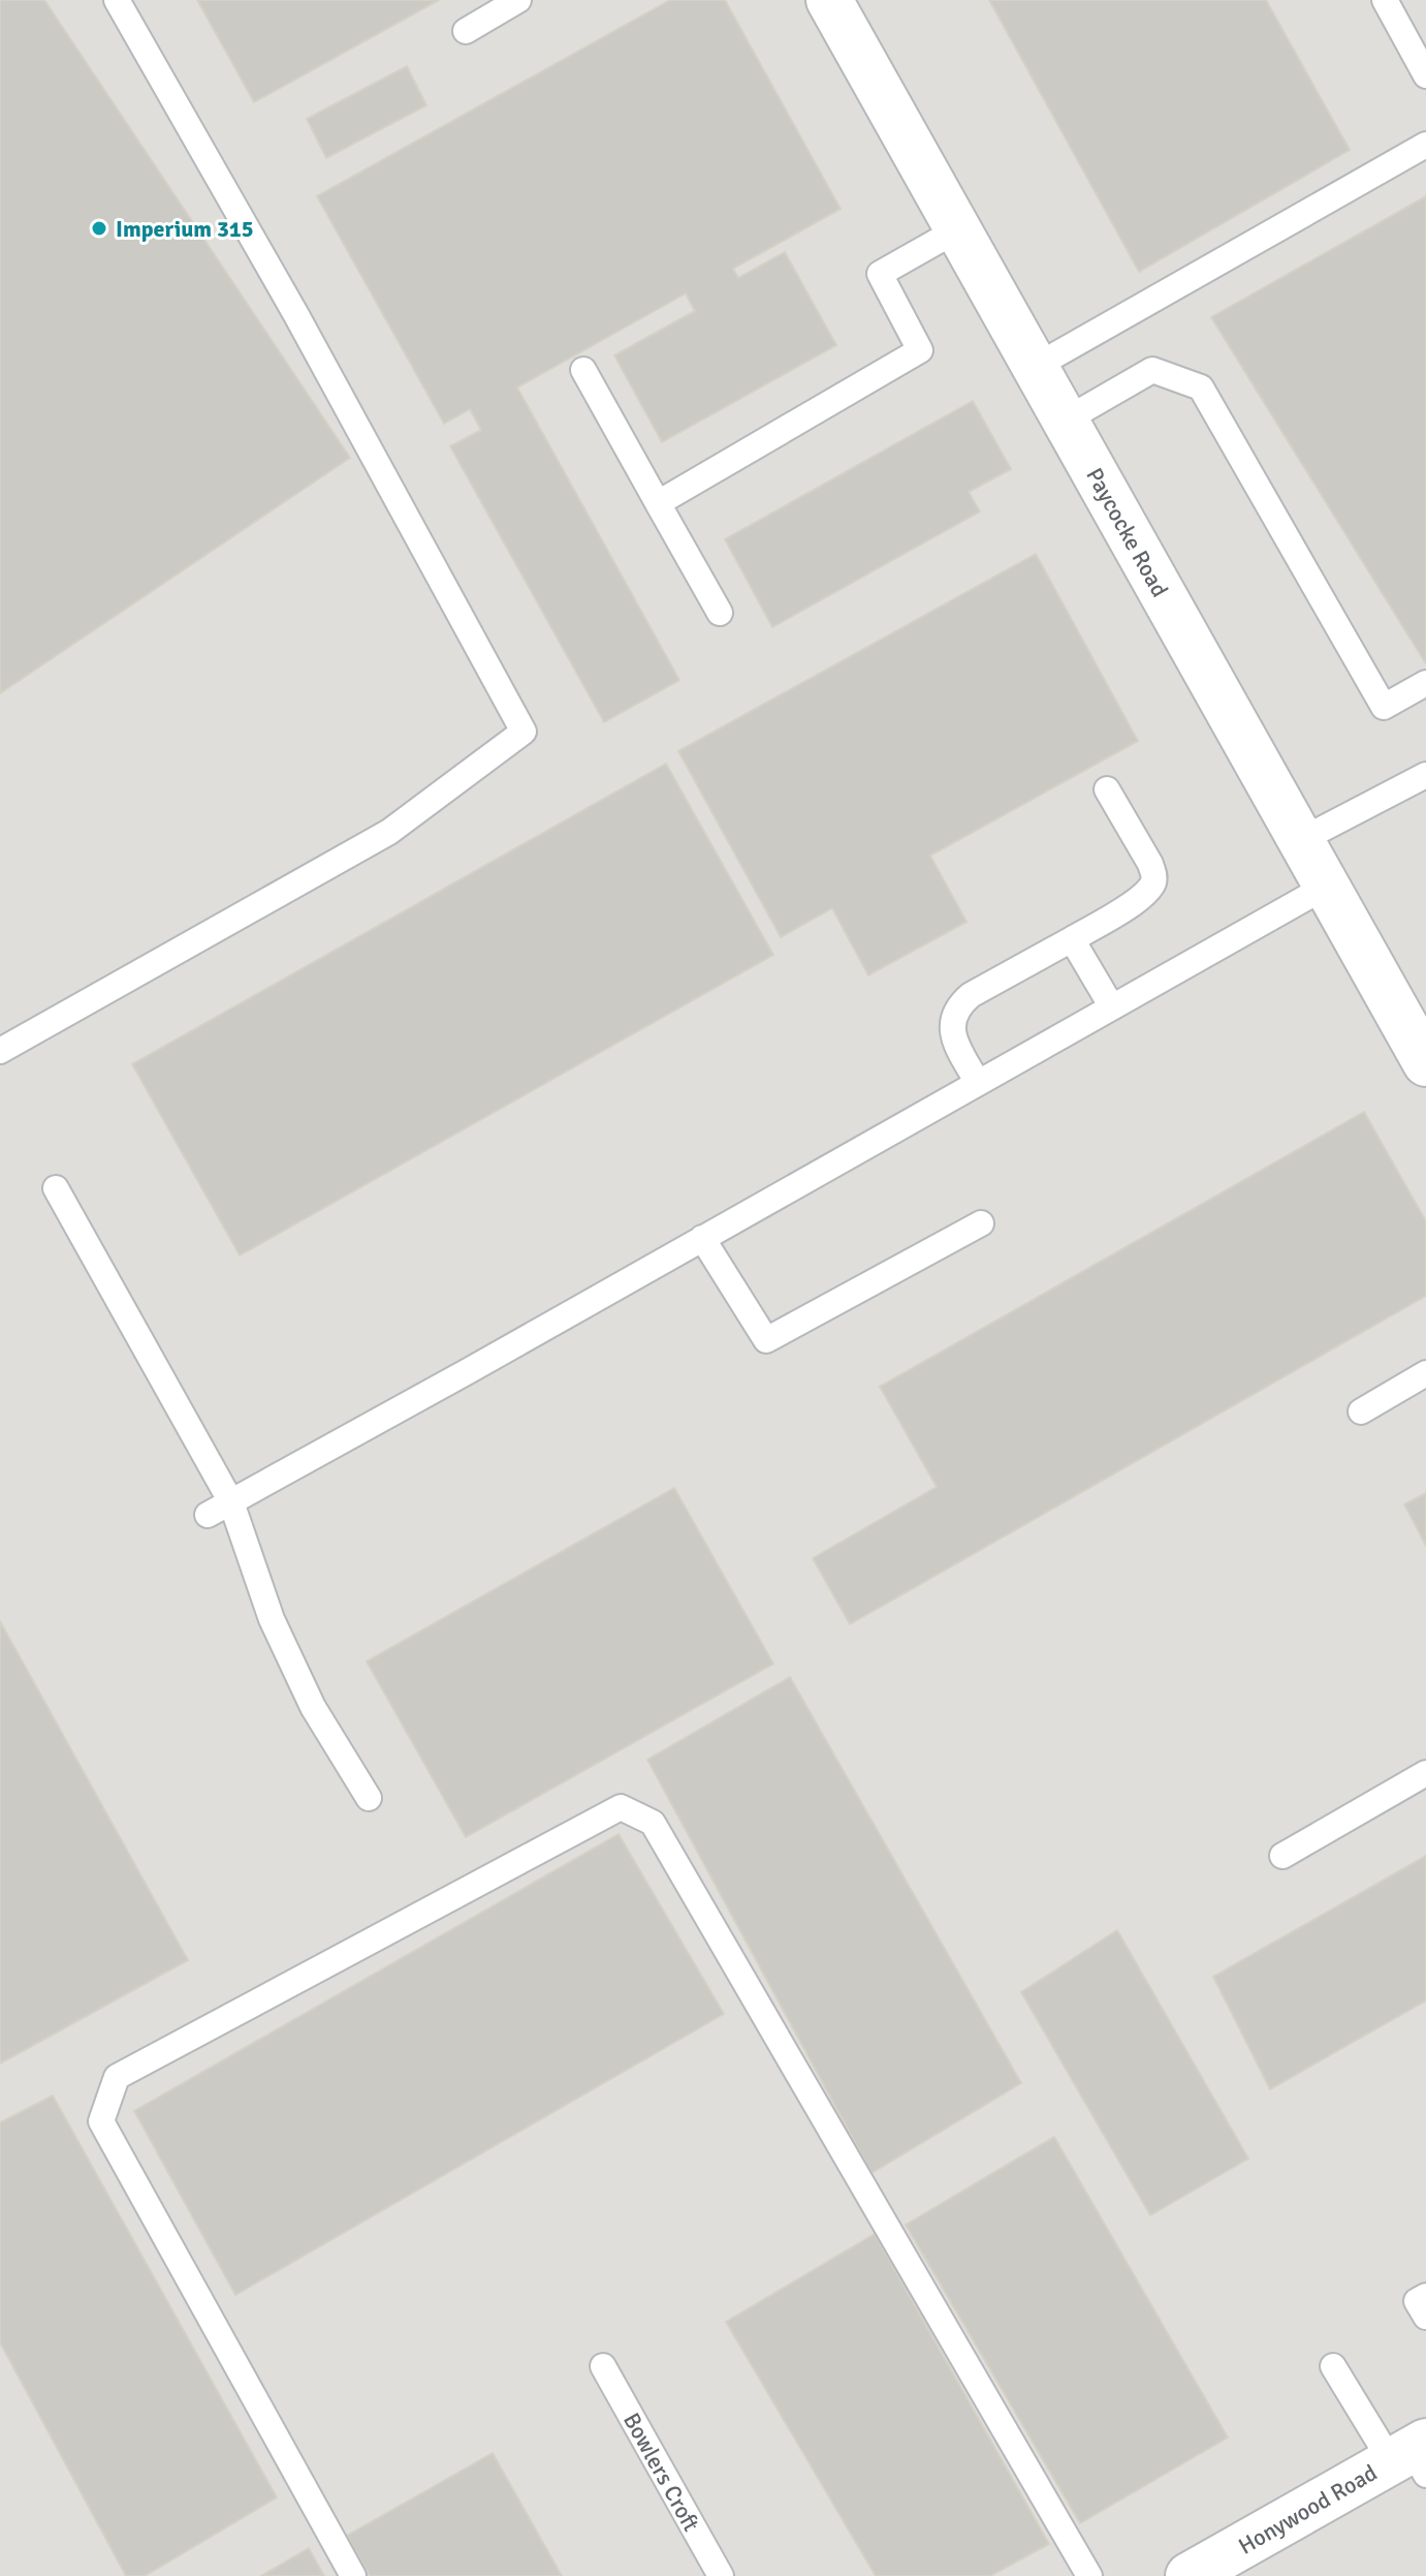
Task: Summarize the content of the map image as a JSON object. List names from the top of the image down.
{
  "streets": {
    "street": ["Paycocke Road", "Honywood Road"],
    "lane": ["Bowlers Croft"]
  },
  "places": ["Imperium 315"]
}
